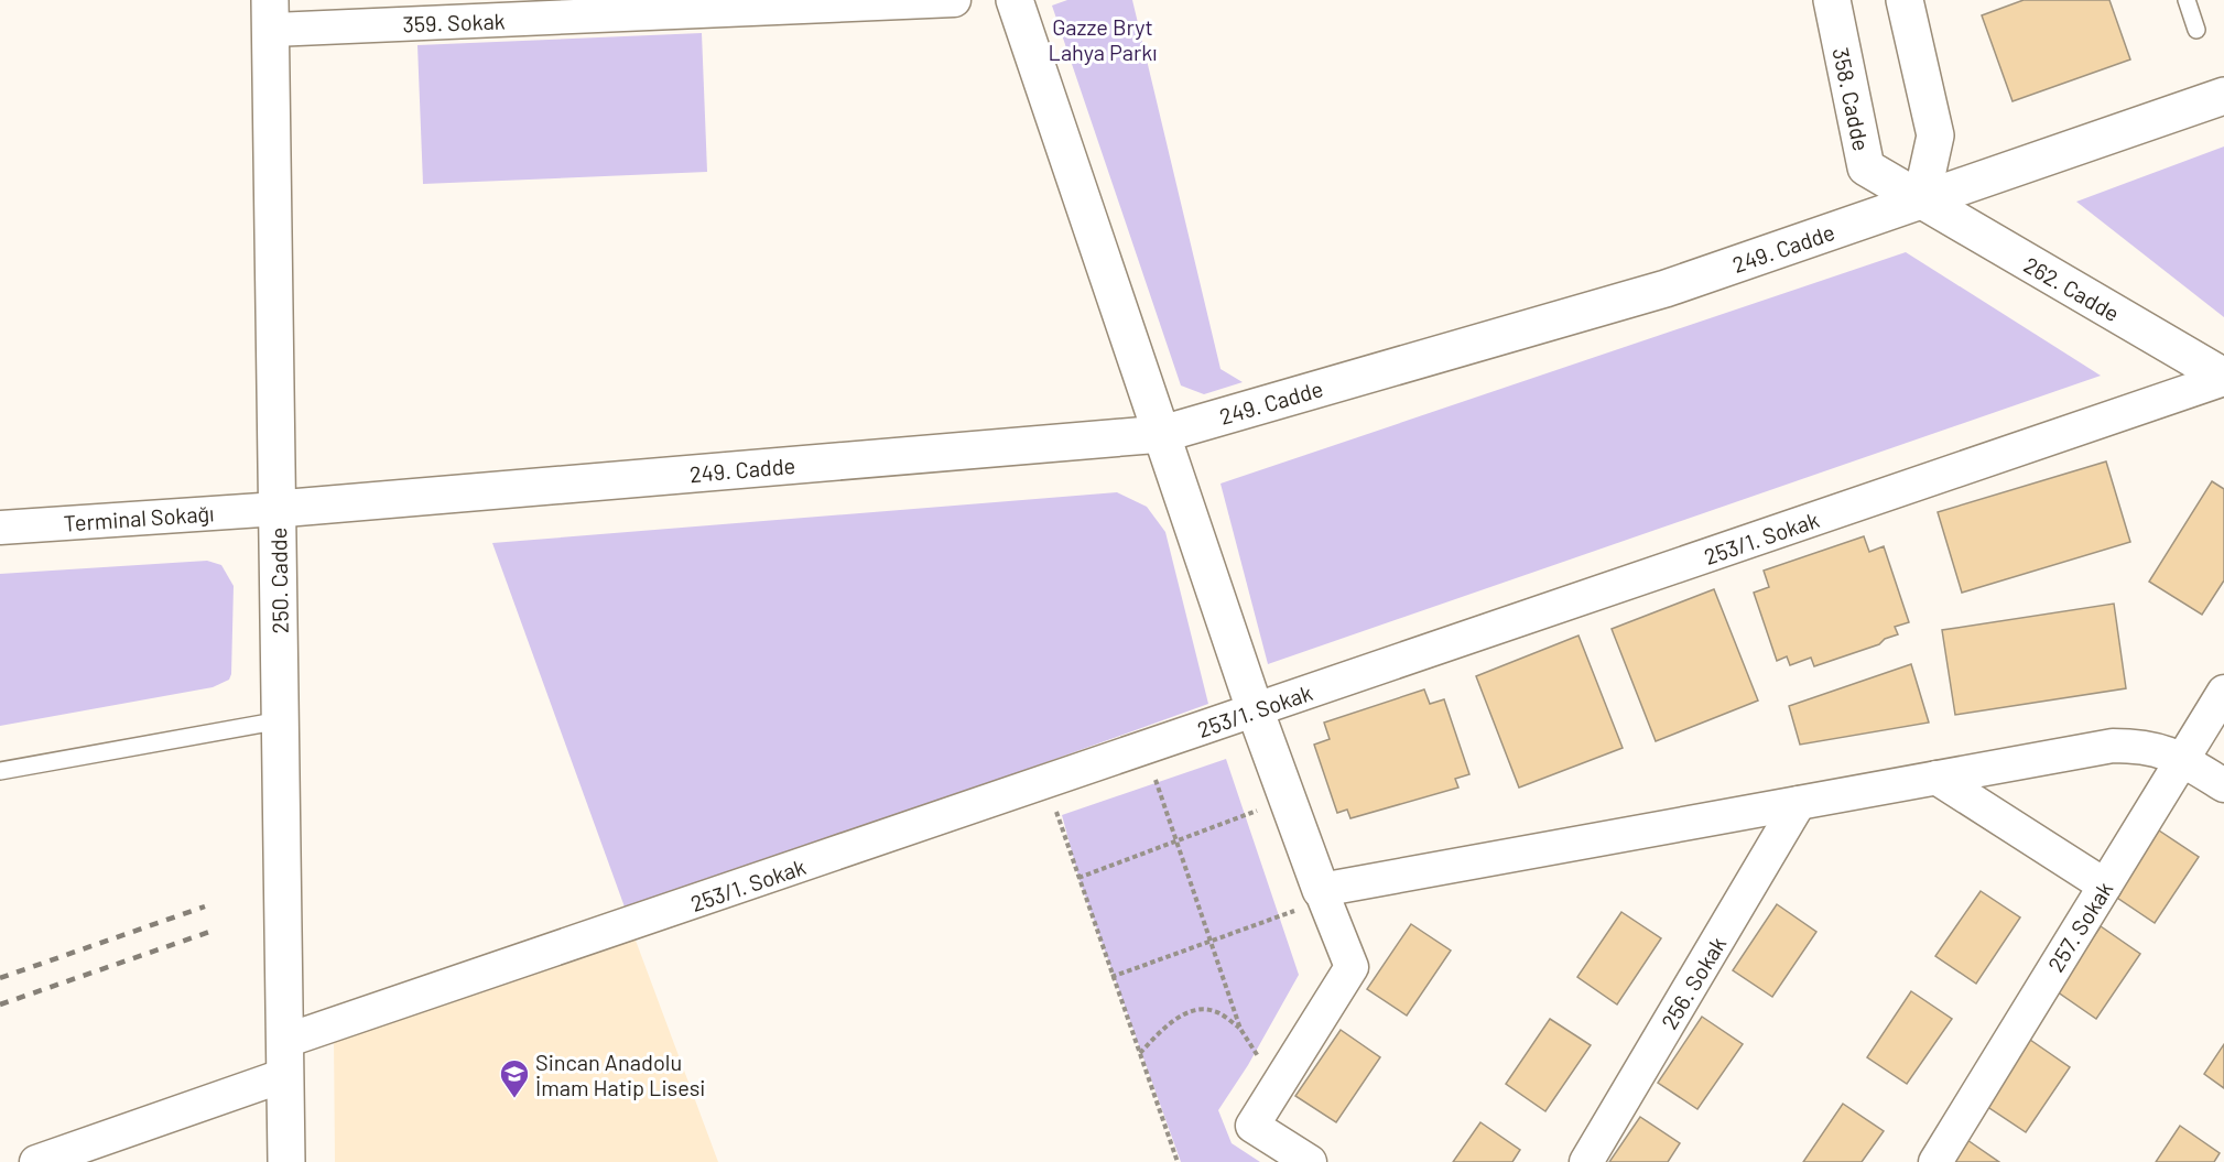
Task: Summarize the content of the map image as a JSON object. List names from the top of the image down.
{
  "streets": {
    "street": [
      "359. Sokak",
      "358. Cadde",
      "249. Cadde",
      "262. Cadde",
      "Terminal Sokağı",
      "253/1. Sokak",
      "250. Cadde",
      "257. Sokak",
      "256. Sokak"
    ]
  },
  "crossings": [
    ["359. Sokak", "250. Cadde"],
    ["358. Cadde", "249. Cadde"],
    ["358. Cadde", "262. Cadde"],
    ["249. Cadde", "262. Cadde"],
    ["249. Cadde", "Terminal Sokağı"],
    ["249. Cadde", "250. Cadde"],
    ["262. Cadde", "253/1. Sokak"],
    ["Terminal Sokağı", "250. Cadde"],
    ["253/1. Sokak", "250. Cadde"]
  ],
  "parks": ["Gazze Bryt Lahya Parkı"],
  "places": {
    "school or university": ["Sincan Anadolu İmam Hatip Lisesi"]
  }
}
